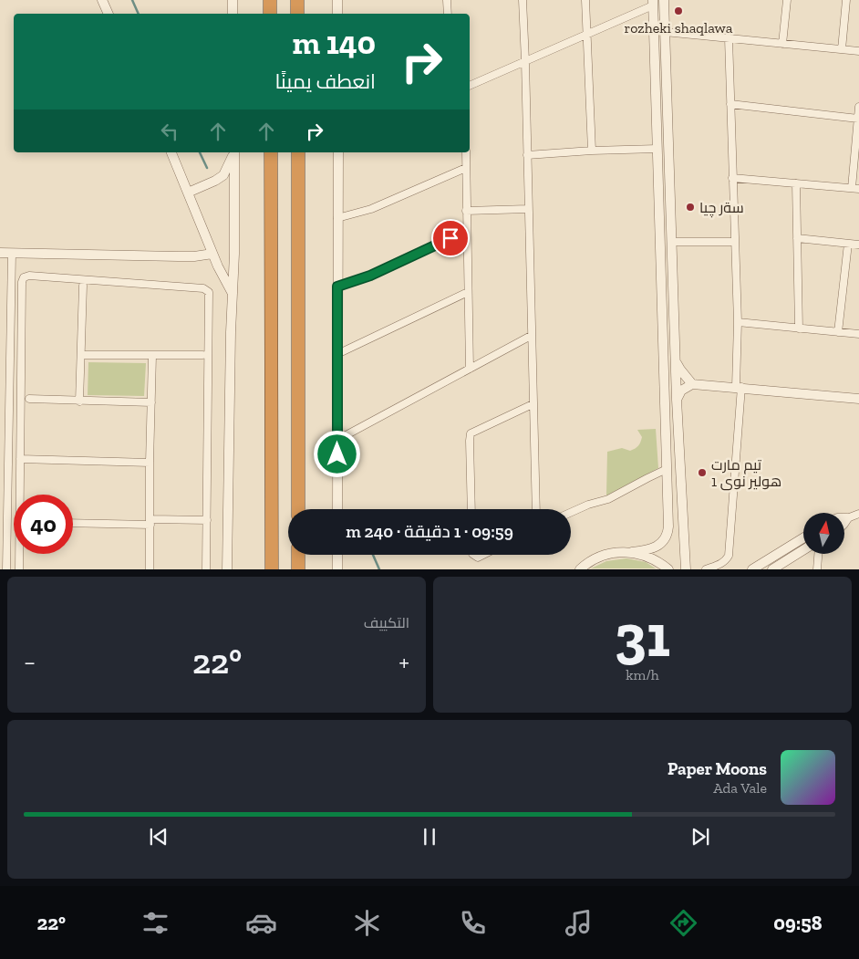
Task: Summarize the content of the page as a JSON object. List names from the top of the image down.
{
  "places": ["rozheki shaqlawa", "سةر چيا", "تيم مارت هولير نوى 1"],
  "north": "top",
  "page": {
    "turn": ["140 m", "انعطف يمينًا"],
    "limit": "40",
    "trip": "09:59 · 1 دقيقة · 240 m",
    "tile": [
      ["31", "km/h"],
      "التكييف"
    ],
    "heat": ["−", "22°", "+"],
    "song": ["Paper Moons", "Ada Vale"],
    "tabs": ["09:58", "22°"]
  }
}
